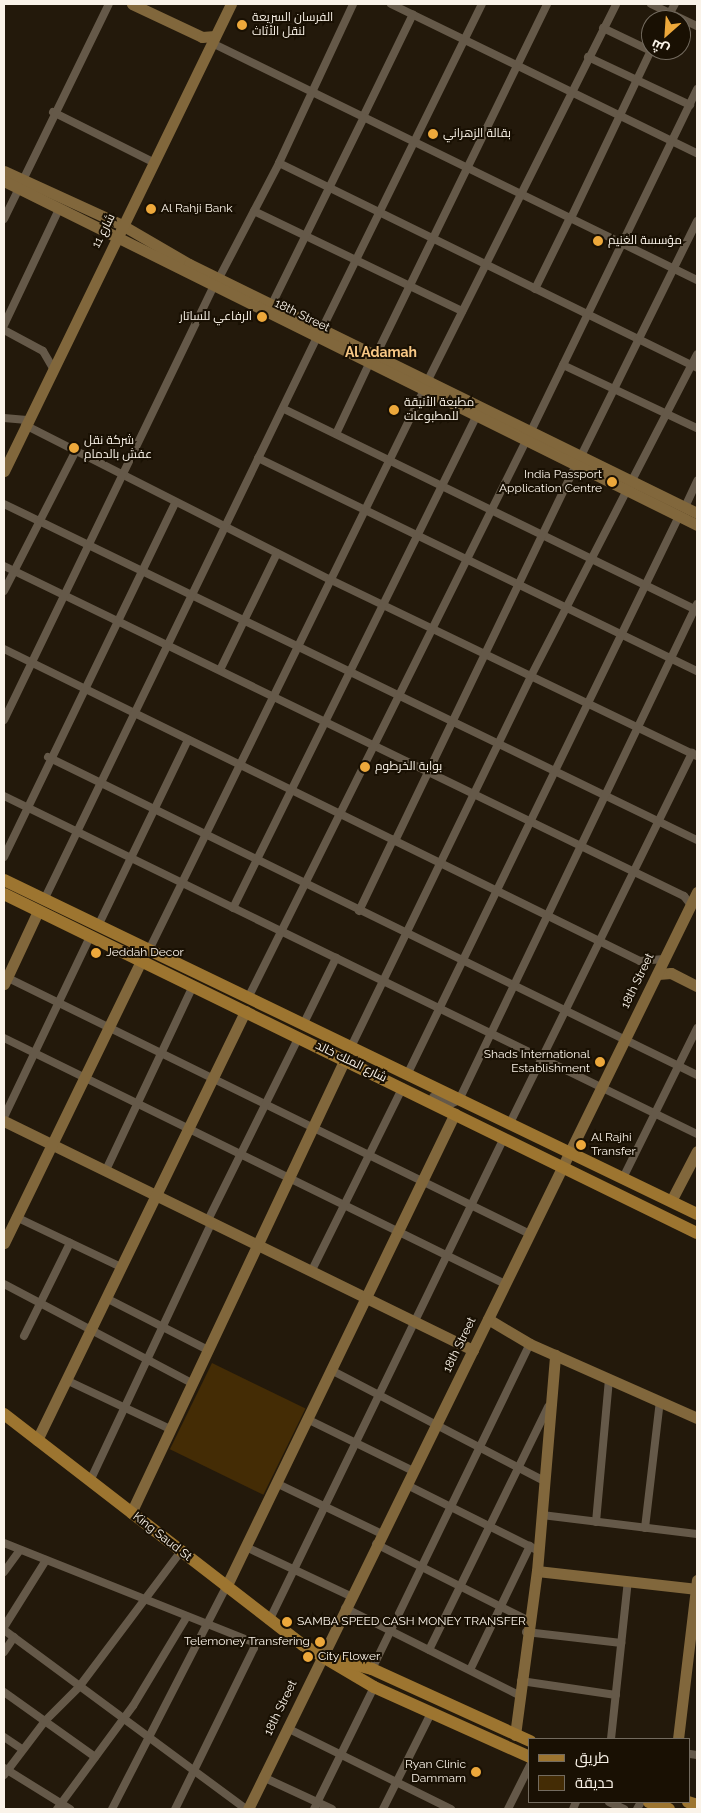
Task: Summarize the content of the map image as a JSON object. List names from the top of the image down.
{
  "streets": {
    "main road": ["شارع الملك خالد", "King Saud St"],
    "street": ["شارع 11", "18th Street"]
  },
  "crossings": [
    ["شارع 11", "18th Street"],
    ["18th Street", "شارع الملك خالد"],
    ["18th Street", "King Saud St"]
  ],
  "districts": ["Al Adamah"],
  "places": [
    "الفرسان السريعة لنقل الأثاث",
    "بقالة الزهراني",
    "Al Rahji Bank",
    "مؤسسة الغنيم",
    "الرفاعي للساتار",
    "مطبعة الأنيقة للمطبوعات",
    "شركة نقل عفش بالدمام",
    "India Passport Application Centre",
    "بوابة الخرطوم",
    "Jeddah Decor",
    "Shads International Establishment",
    "Al Rajhi Transfer",
    "SAMBA SPEED CASH MONEY TRANSFER",
    "Telemoney Transfering",
    "City Flower",
    "Ryan Clinic Dammam"
  ],
  "legend": ["طريق", "حديقة"],
  "north": "bottom left"
}
